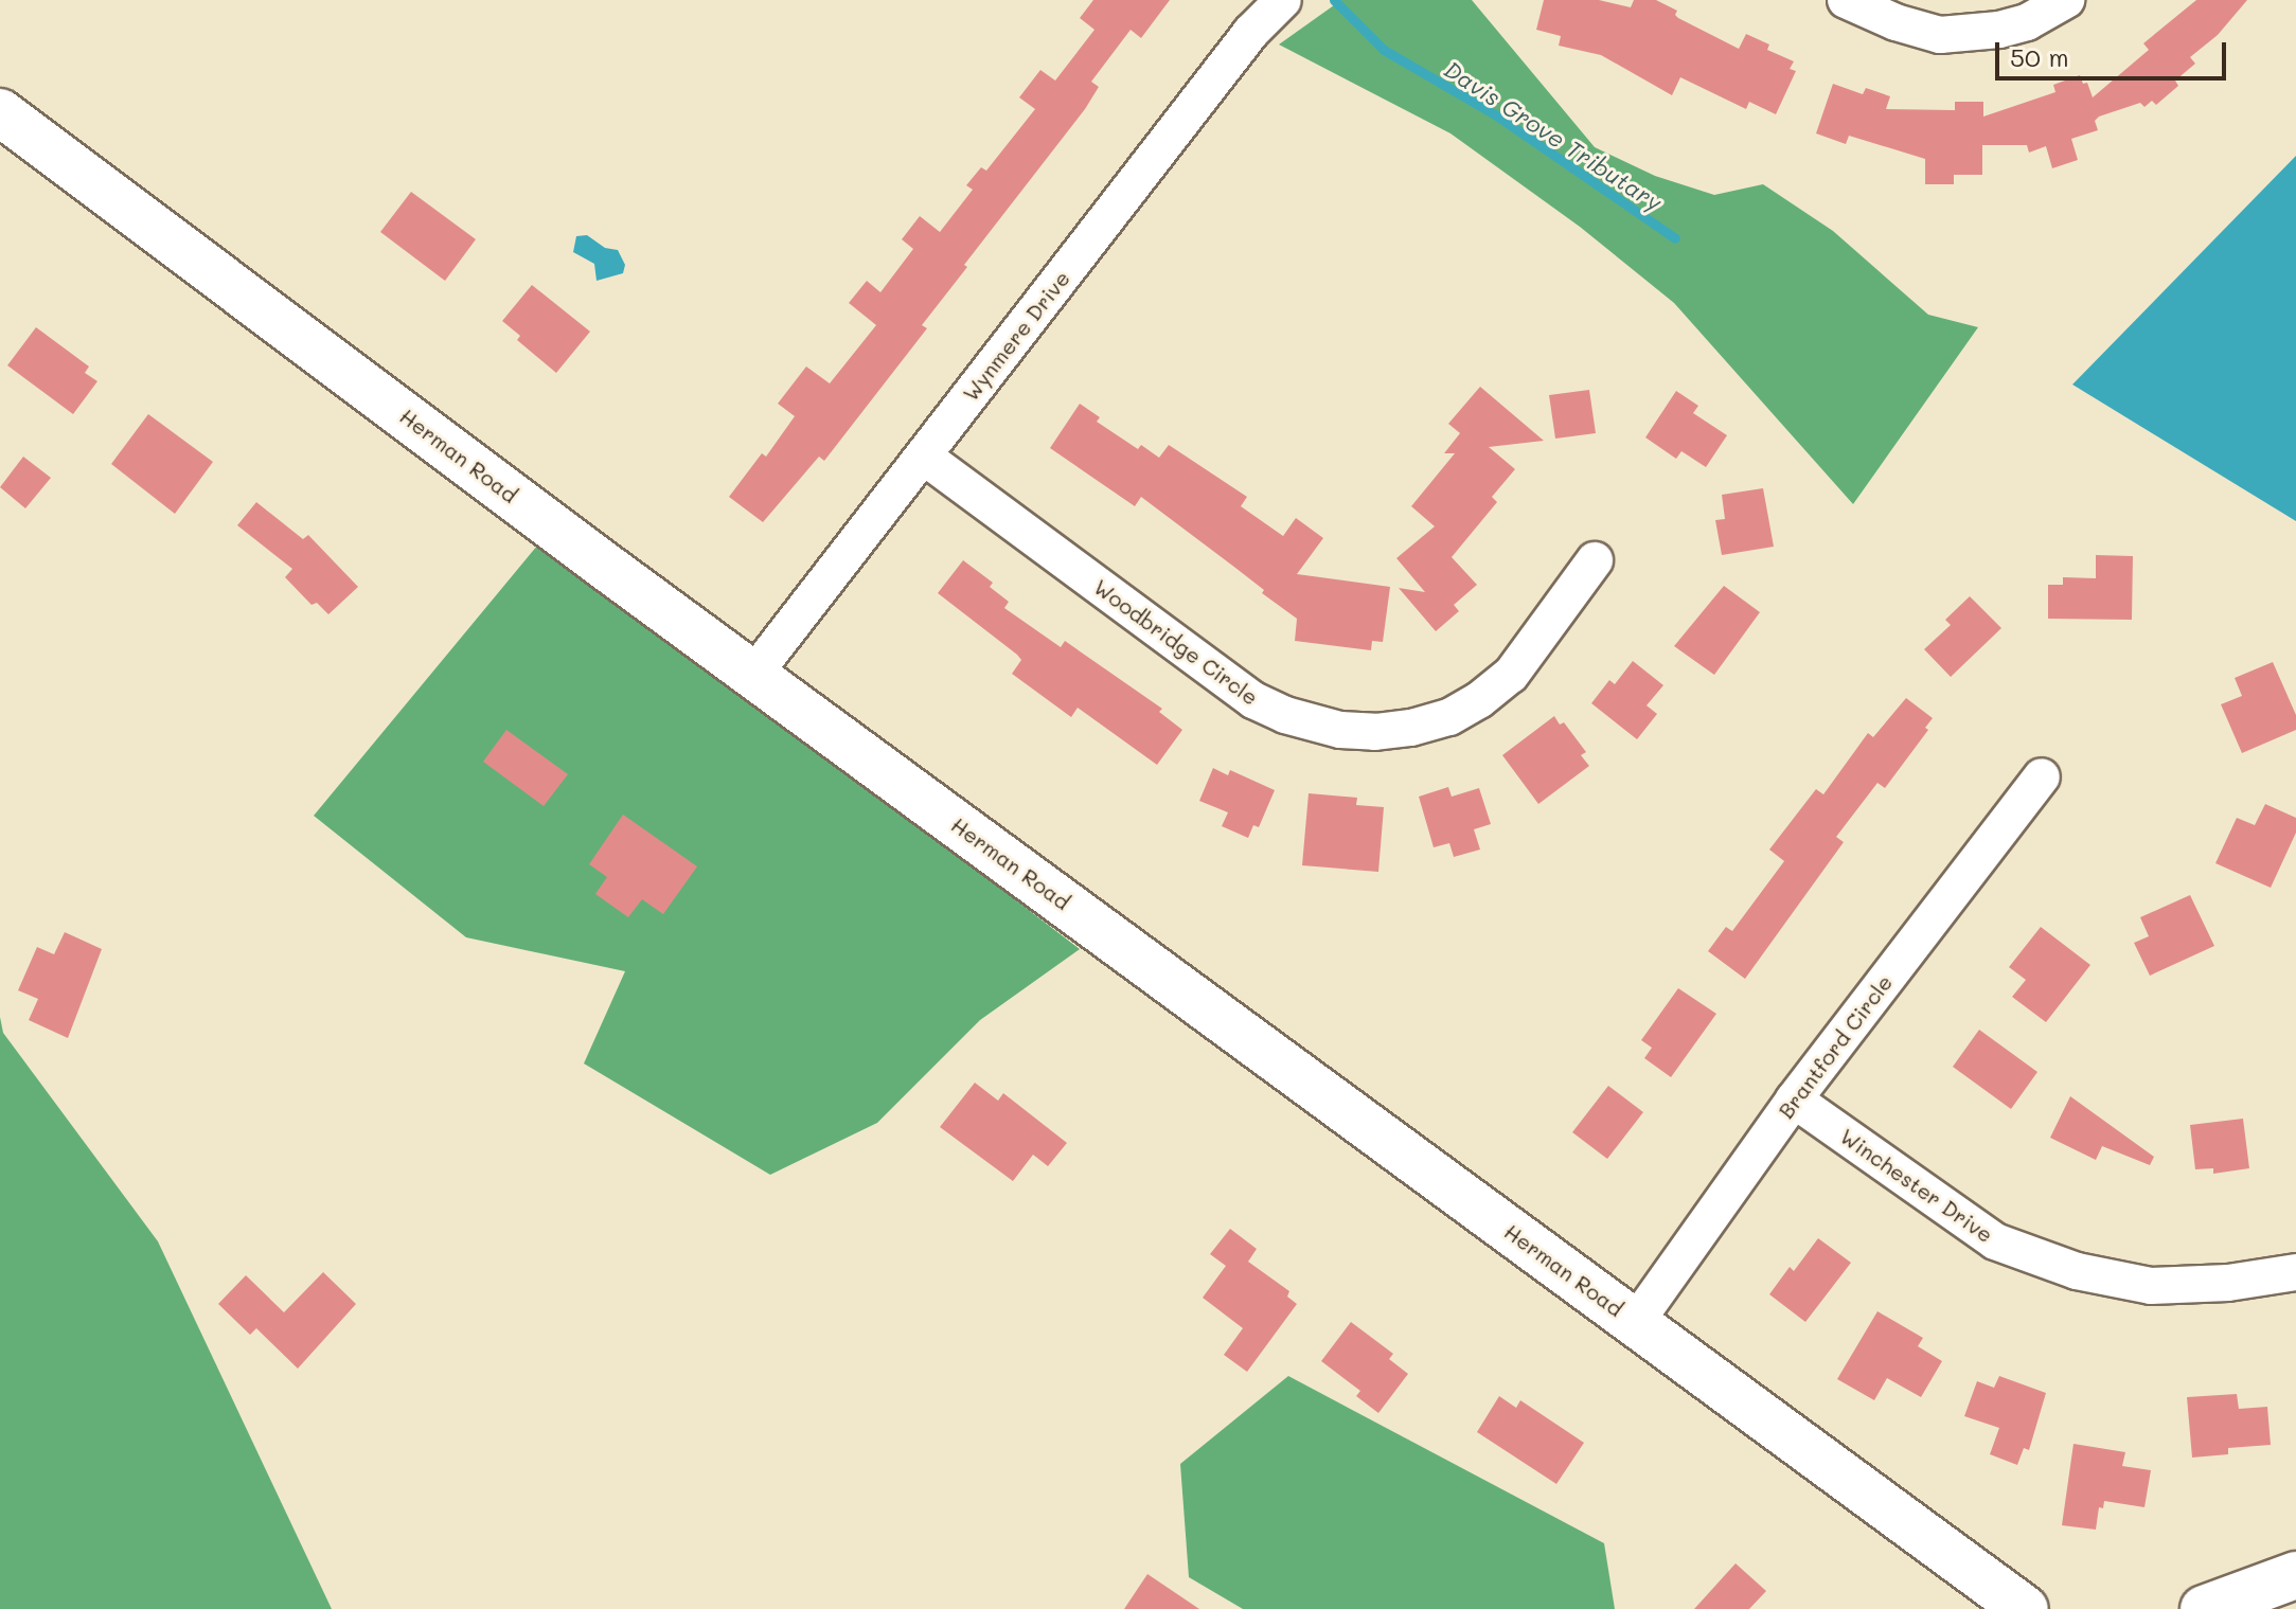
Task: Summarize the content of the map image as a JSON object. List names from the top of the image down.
{
  "streets": {
    "street": [
      "Wynmere Drive",
      "Herman Road",
      "Woodbridge Circle",
      "Brantford Circle",
      "Winchester Drive"
    ]
  },
  "crossings": [
    ["Wynmere Drive", "Herman Road"],
    ["Wynmere Drive", "Woodbridge Circle"],
    ["Herman Road", "Brantford Circle"],
    ["Brantford Circle", "Winchester Drive"]
  ],
  "water": ["Davis Grove Tributary"],
  "scale_bar": "50 m"
}
